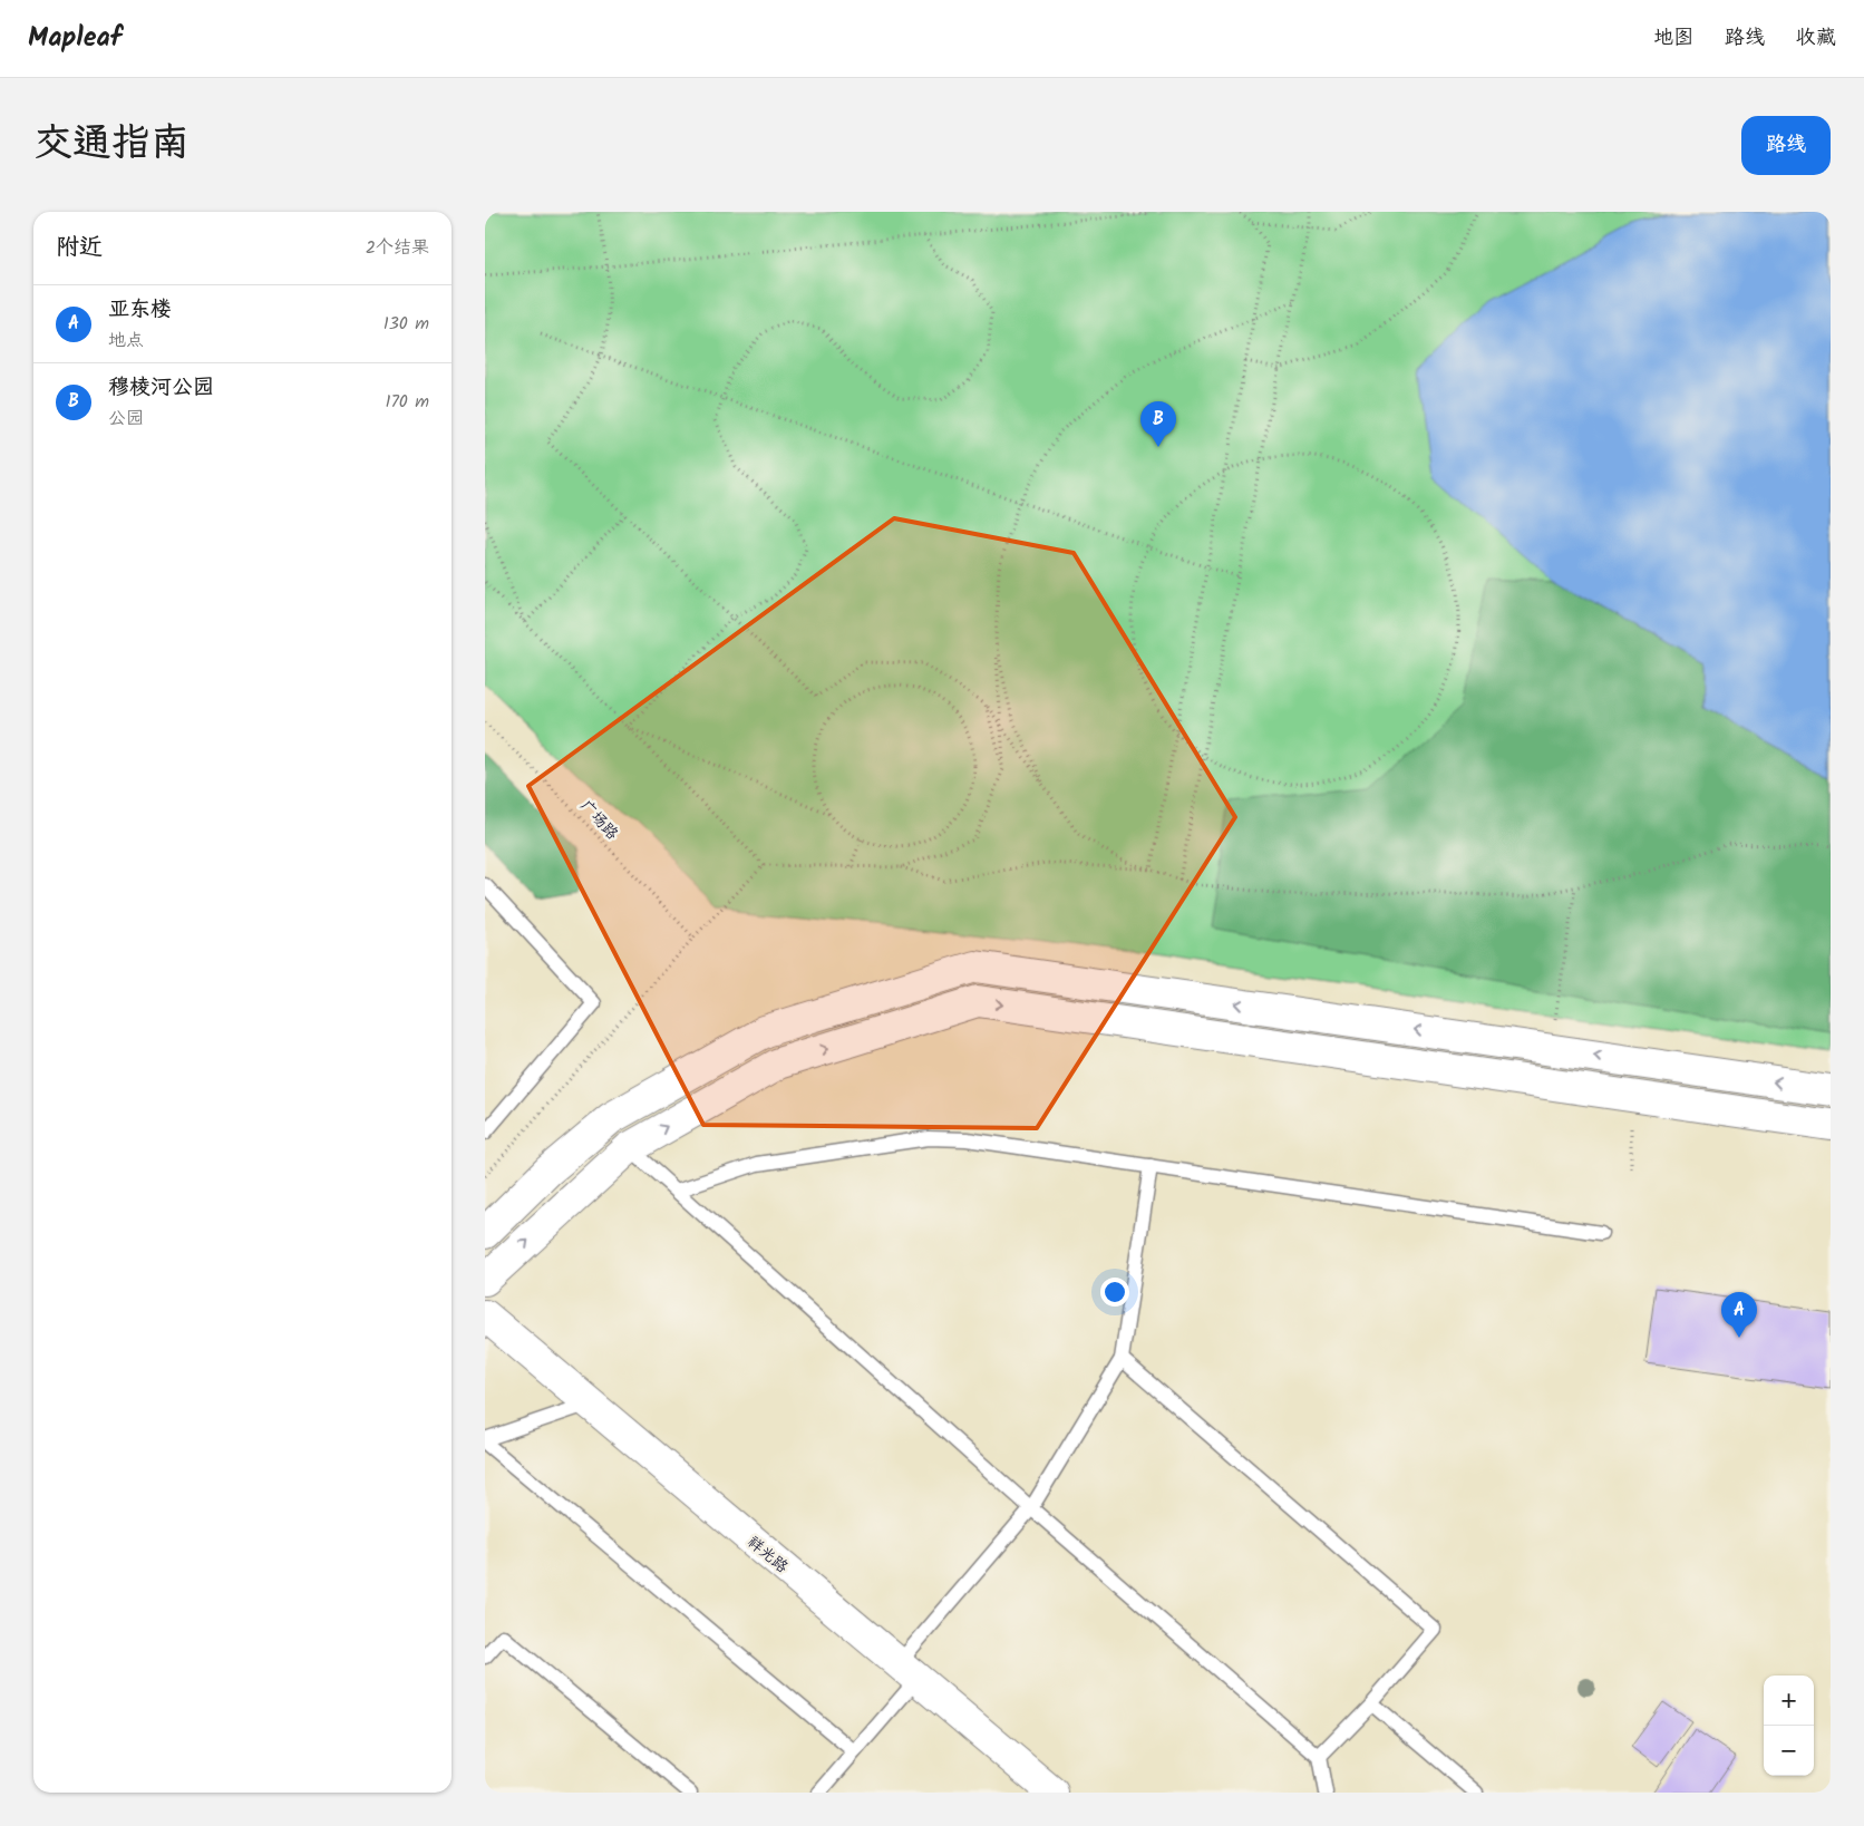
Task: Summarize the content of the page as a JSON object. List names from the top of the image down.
{
  "streets": {
    "main road": ["祥光路"],
    "path": ["广场路"]
  },
  "page": {
    "header": "Mapleaf",
    "nav": ["地图", "路线", "收藏"],
    "title": "交通指南",
    "buttons": "路线",
    "heading": ["附近", "2个结果"],
    "list": [
      {
        "mark": "A",
        "name": "亚东楼",
        "note": "地点",
        "value": "130 m"
      },
      {
        "mark": "B",
        "name": "穆棱河公园",
        "note": "公园",
        "value": "170 m"
      }
    ],
    "pins": ["B", "A"],
    "map_buttons": ["+", "−"]
  }
}
